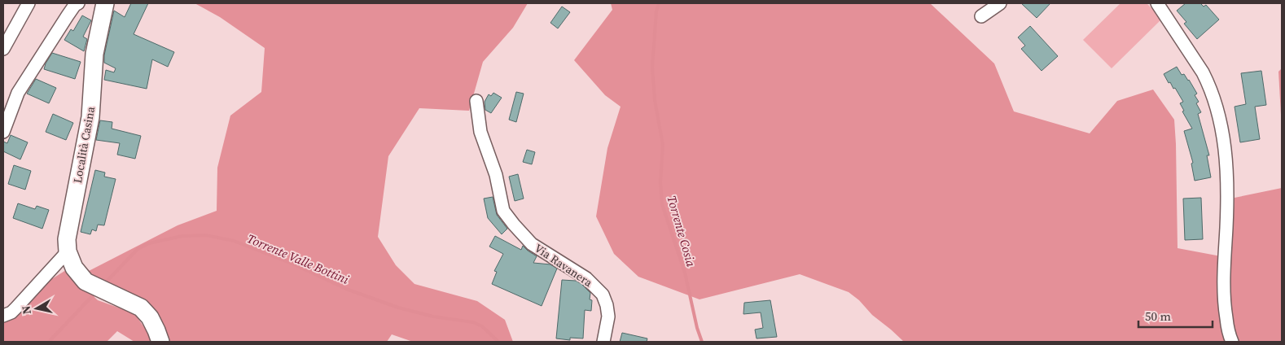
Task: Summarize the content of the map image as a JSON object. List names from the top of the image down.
{
  "streets": {
    "street": ["Località Casina", "Via Ravanera"]
  },
  "water": ["Torrente Cosia", "Torrente Valle Bottini"],
  "scale_bar": "50 m",
  "north": "left"
}
